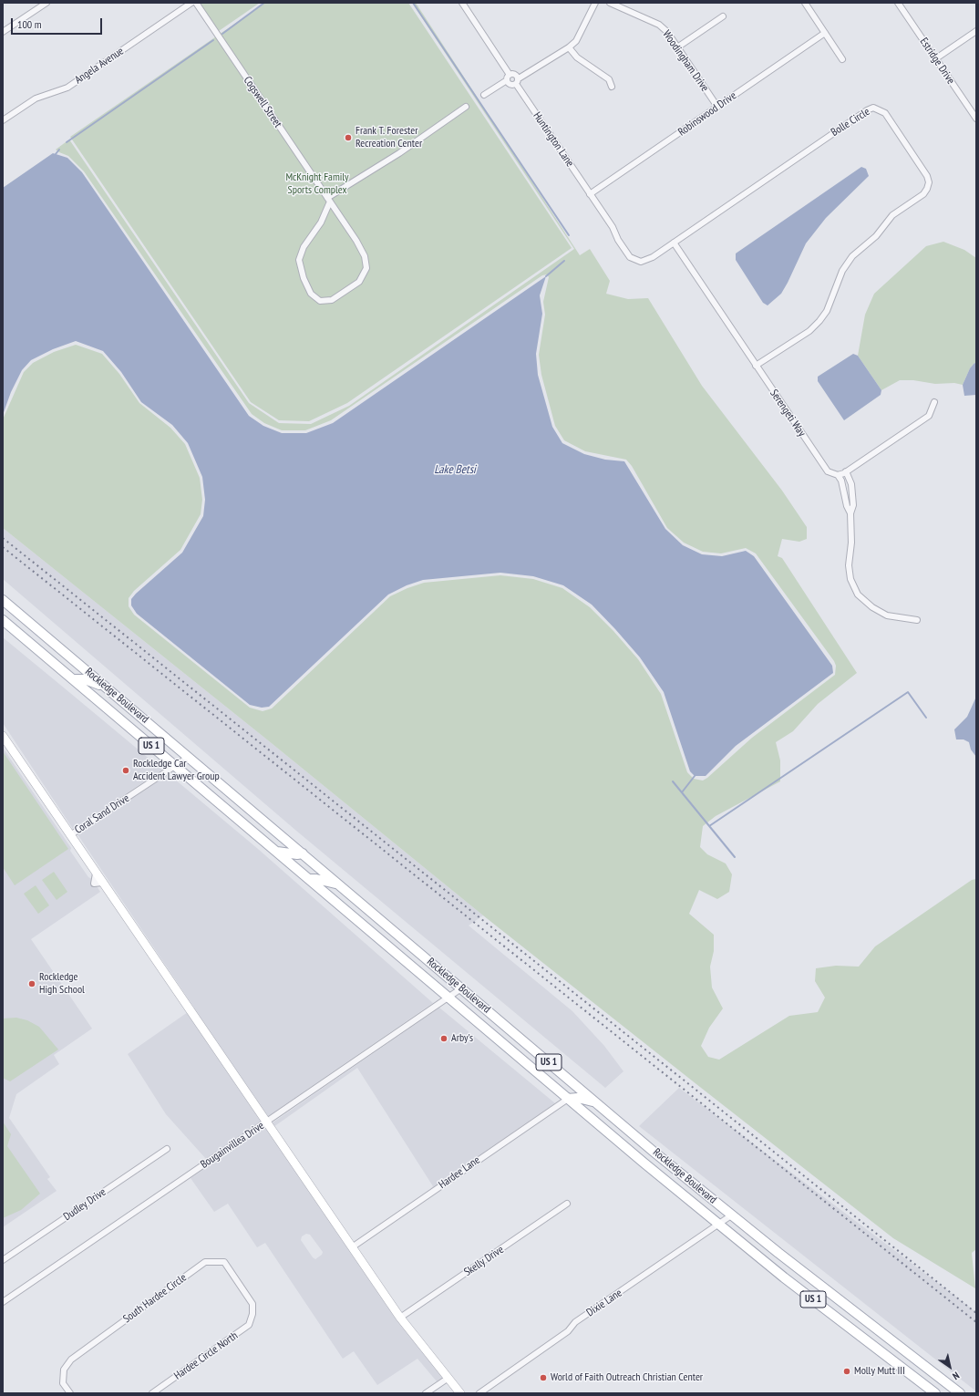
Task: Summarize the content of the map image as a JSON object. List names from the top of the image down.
{
  "streets": {
    "main road": ["Rockledge Boulevard", "US 1"],
    "street": [
      "Woodingham Drive",
      "Estridge Drive",
      "Angela Avenue",
      "Cogswell Street",
      "Robinswood Drive",
      "Bolle Circle",
      "Huntington Lane",
      "Serengeti Way",
      "Coral Sand Drive",
      "Bougainvillea Drive",
      "Hardee Lane",
      "Dudley Drive",
      "Skelly Drive",
      "South Hardee Circle",
      "Dixie Lane",
      "Hardee Circle North"
    ]
  },
  "crossings": [
    ["Woodingham Drive", "Robinswood Drive"],
    ["Robinswood Drive", "Bolle Circle"],
    ["Robinswood Drive", "Huntington Lane"],
    ["Bolle Circle", "Huntington Lane"],
    ["Bolle Circle", "Serengeti Way"],
    ["Rockledge Boulevard", "Coral Sand Drive"],
    ["Rockledge Boulevard", "Bougainvillea Drive"],
    ["Rockledge Boulevard", "Hardee Lane"],
    ["Rockledge Boulevard", "Dixie Lane"],
    ["South Hardee Circle", "Hardee Circle North"]
  ],
  "water": ["Lake Betsi"],
  "parks": ["McKnight Family Sports Complex"],
  "places": [
    "Frank T. Forester Recreation Center",
    "Rockledge Car Accident Lawyer Group",
    "Rockledge High School",
    "Arby's",
    "Molly Mutt III",
    "World of Faith Outreach Christian Center"
  ],
  "scale_bar": "100 m",
  "north": "bottom right"
}
